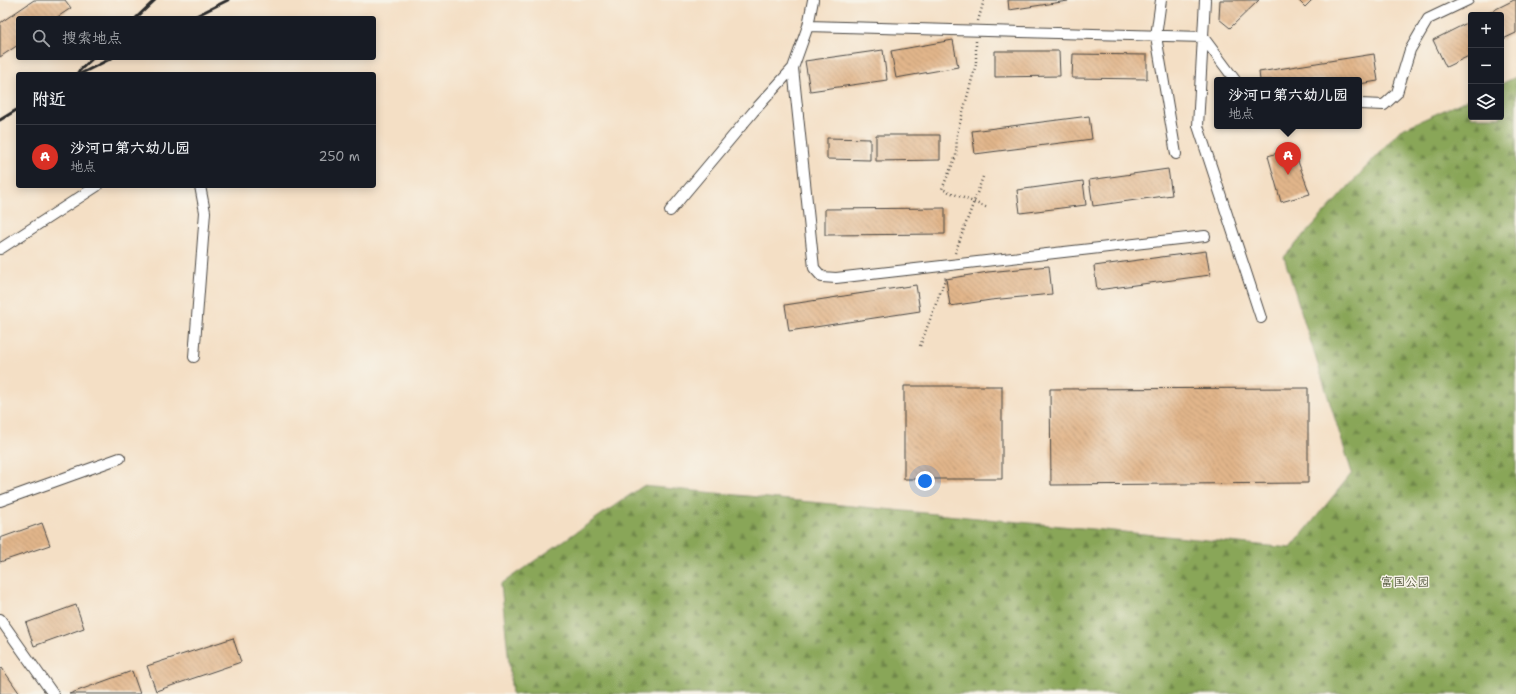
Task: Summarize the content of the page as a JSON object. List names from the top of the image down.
{
  "parks": ["富国公园"],
  "page": {
    "map_buttons": ["+", "−"],
    "search": "搜索地点",
    "heading": "附近",
    "popup": ["沙河口第六幼儿园", "地点"],
    "list": [
      {
        "mark": "A",
        "name": "沙河口第六幼儿园",
        "note": "地点",
        "value": "250 m"
      }
    ],
    "pins": "A"
  }
}
